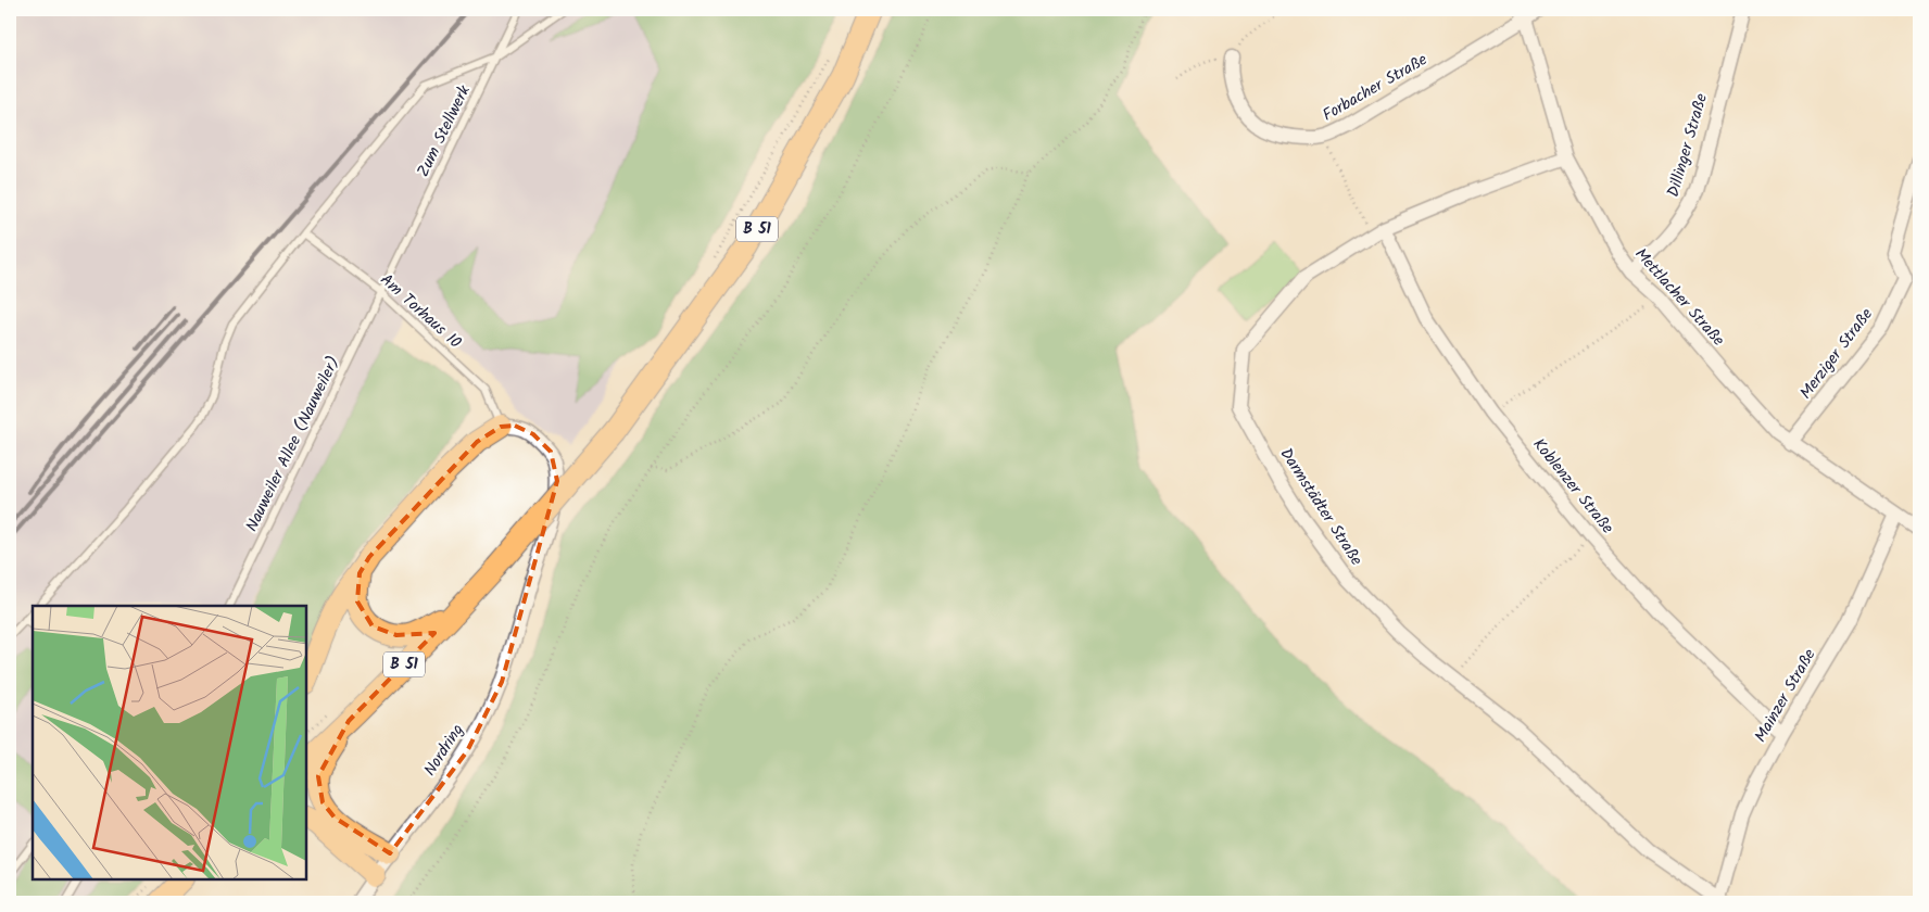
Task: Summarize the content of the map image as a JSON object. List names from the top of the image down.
{
  "streets": {
    "main road": ["B 51"],
    "street": [
      "Forbacher Straße",
      "Dillinger Straße",
      "Mettlacher Straße",
      "Merziger Straße",
      "Koblenzer Straße",
      "Darmstädter Straße",
      "Mainzer Straße",
      "Nordring"
    ],
    "lane": ["Zum Stellwerk", "Am Torhaus 10", "Nauweiler Allee (Nauweiler)"]
  },
  "crossings": [
    ["Forbacher Straße", "Mettlacher Straße"],
    ["Zum Stellwerk", "Am Torhaus 10"],
    ["Zum Stellwerk", "Nauweiler Allee (Nauweiler)"],
    ["Dillinger Straße", "Mettlacher Straße"],
    ["Mettlacher Straße", "Merziger Straße"],
    ["Mettlacher Straße", "Darmstädter Straße"],
    ["Mettlacher Straße", "Mainzer Straße"],
    ["Am Torhaus 10", "Nauweiler Allee (Nauweiler)"],
    ["Am Torhaus 10", "Nordring"],
    ["Koblenzer Straße", "Darmstädter Straße"],
    ["Koblenzer Straße", "Mainzer Straße"],
    ["Darmstädter Straße", "Mainzer Straße"]
  ]
}
